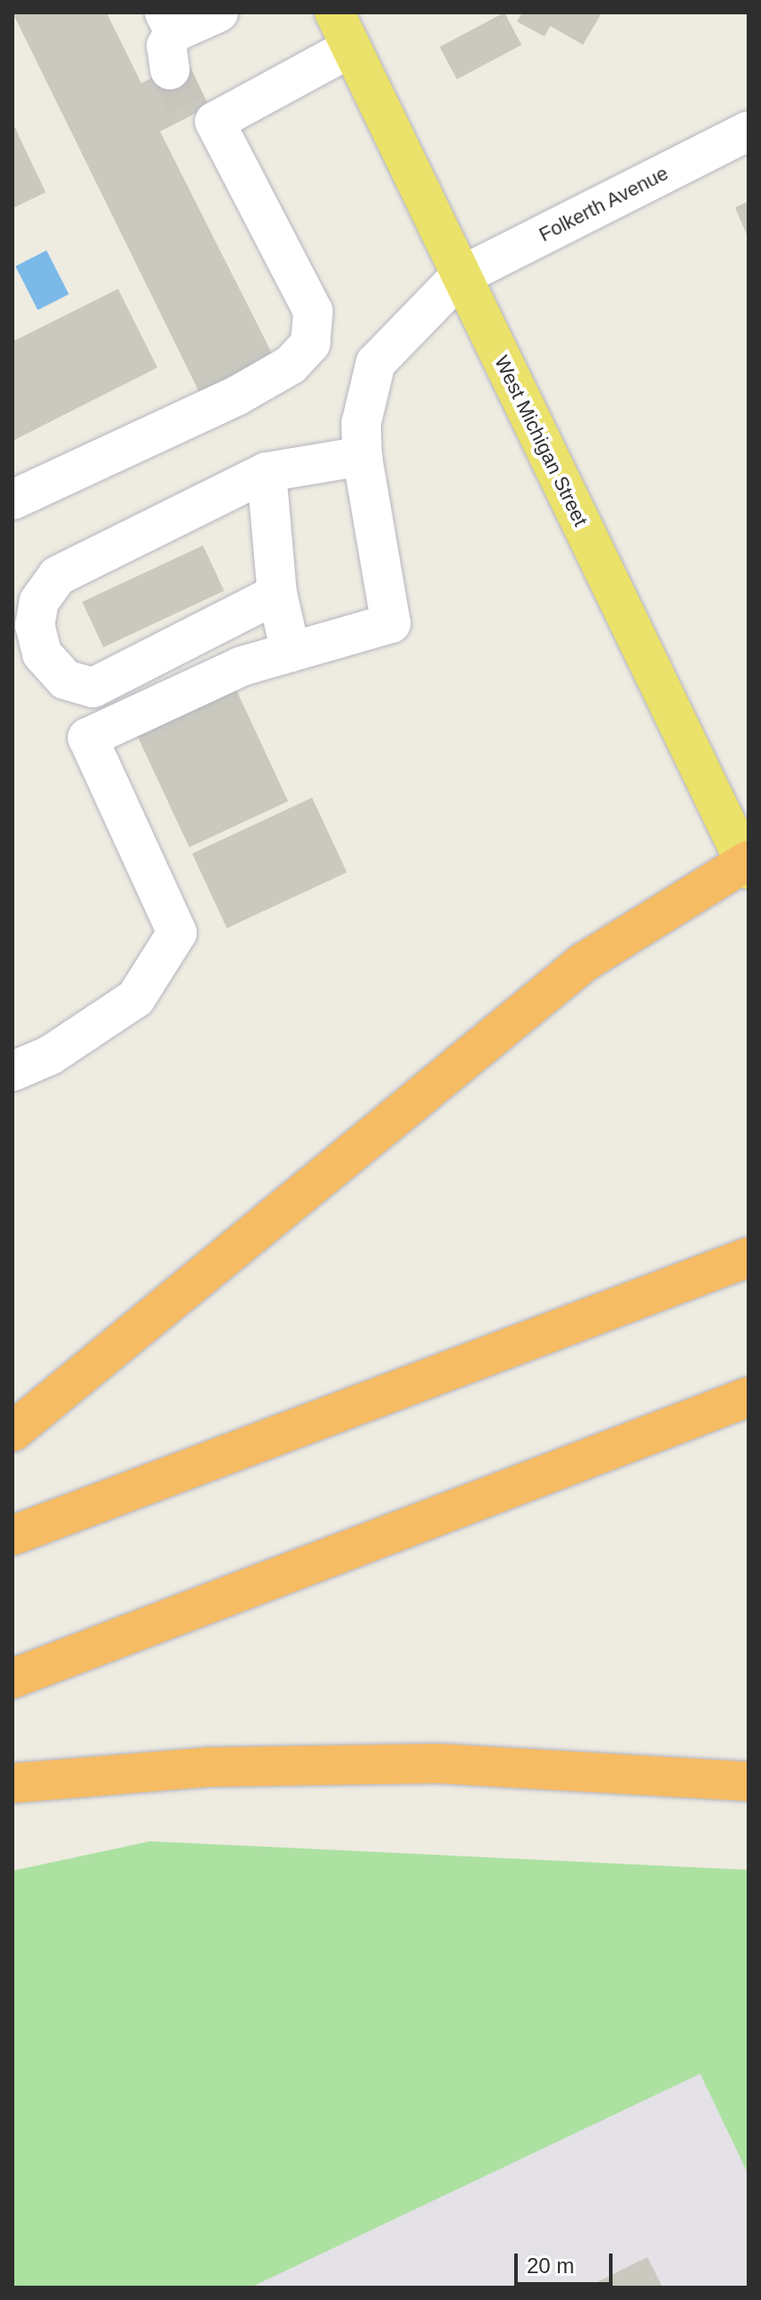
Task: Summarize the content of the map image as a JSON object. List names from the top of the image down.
{
  "streets": {
    "main road": ["West Michigan Street"],
    "street": ["Folkerth Avenue"]
  },
  "crossings": [
    ["Folkerth Avenue", "West Michigan Street"]
  ],
  "scale_bar": "20 m"
}
